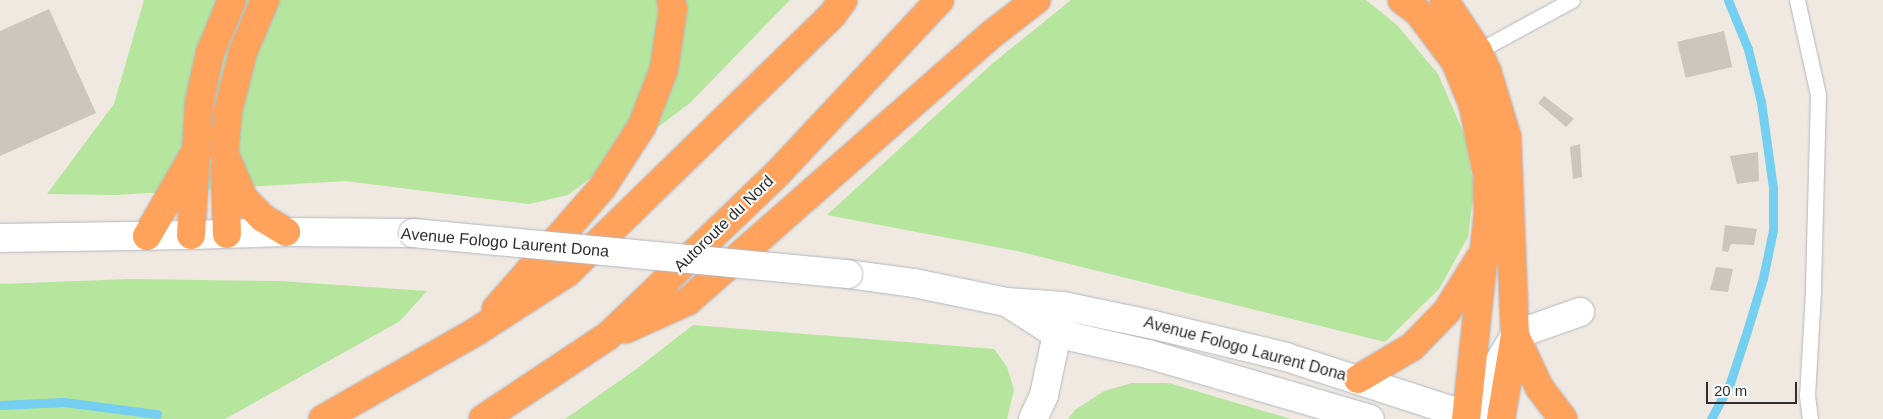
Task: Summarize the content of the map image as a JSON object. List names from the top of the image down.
{
  "streets": {
    "highway": ["Autoroute du Nord"],
    "main road": ["Avenue Fologo Laurent Dona"]
  },
  "scale_bar": "20 m"
}
